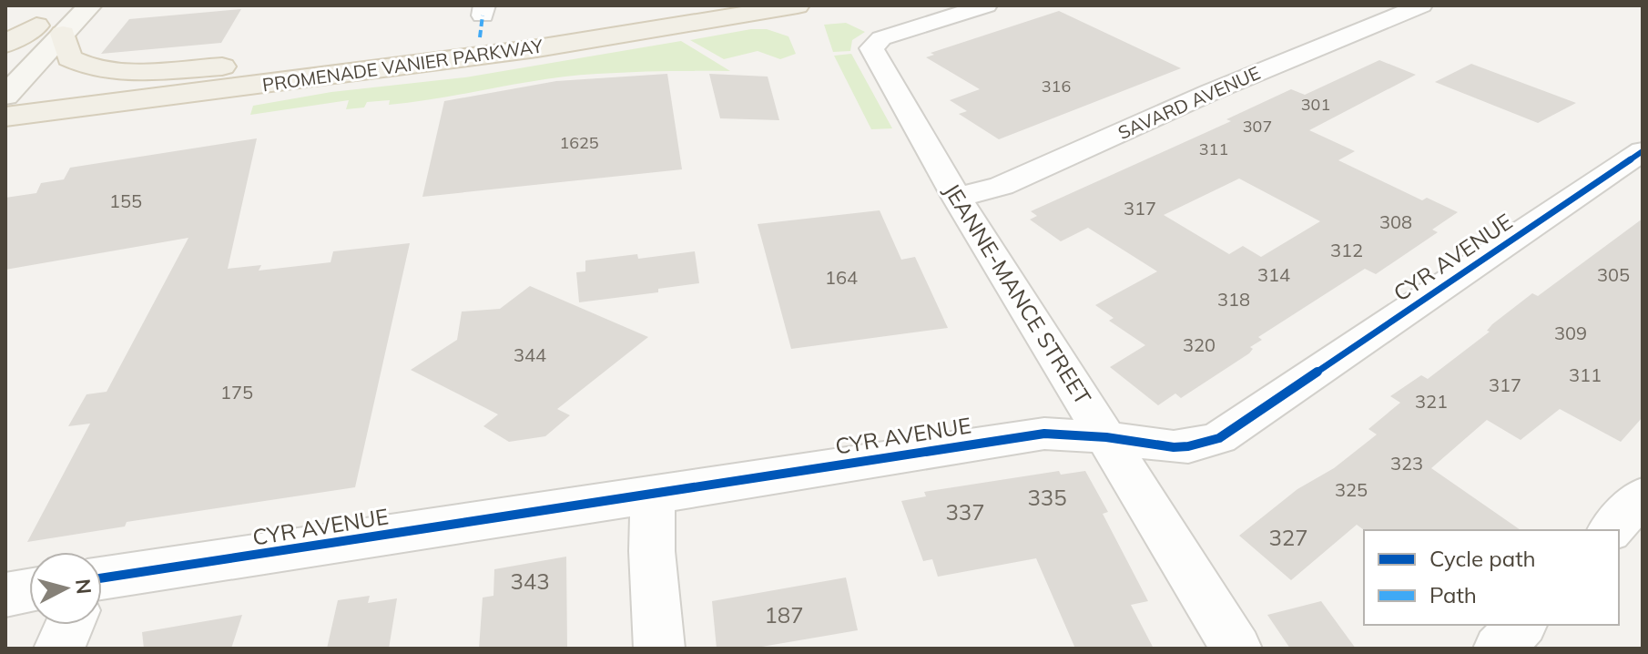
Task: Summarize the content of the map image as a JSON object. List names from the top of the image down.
{
  "streets": {
    "main road": ["PROMENADE VANIER PARKWAY"],
    "street": ["SAVARD AVENUE", "CYR AVENUE", "JEANNE-MANCE STREET"]
  },
  "crossings": [
    ["SAVARD AVENUE", "JEANNE-MANCE STREET"],
    ["CYR AVENUE", "JEANNE-MANCE STREET"]
  ],
  "house_numbers": [
    "316",
    "301",
    "307",
    "1625",
    "311",
    "155",
    "317",
    "308",
    "312",
    "314",
    "305",
    "164",
    "318",
    "309",
    "320",
    "344",
    "311",
    "317",
    "175",
    "321",
    "323",
    "325",
    "335",
    "337",
    "327",
    "343",
    "187"
  ],
  "legend": ["Cycle path", "Path"],
  "north": "right"
}
